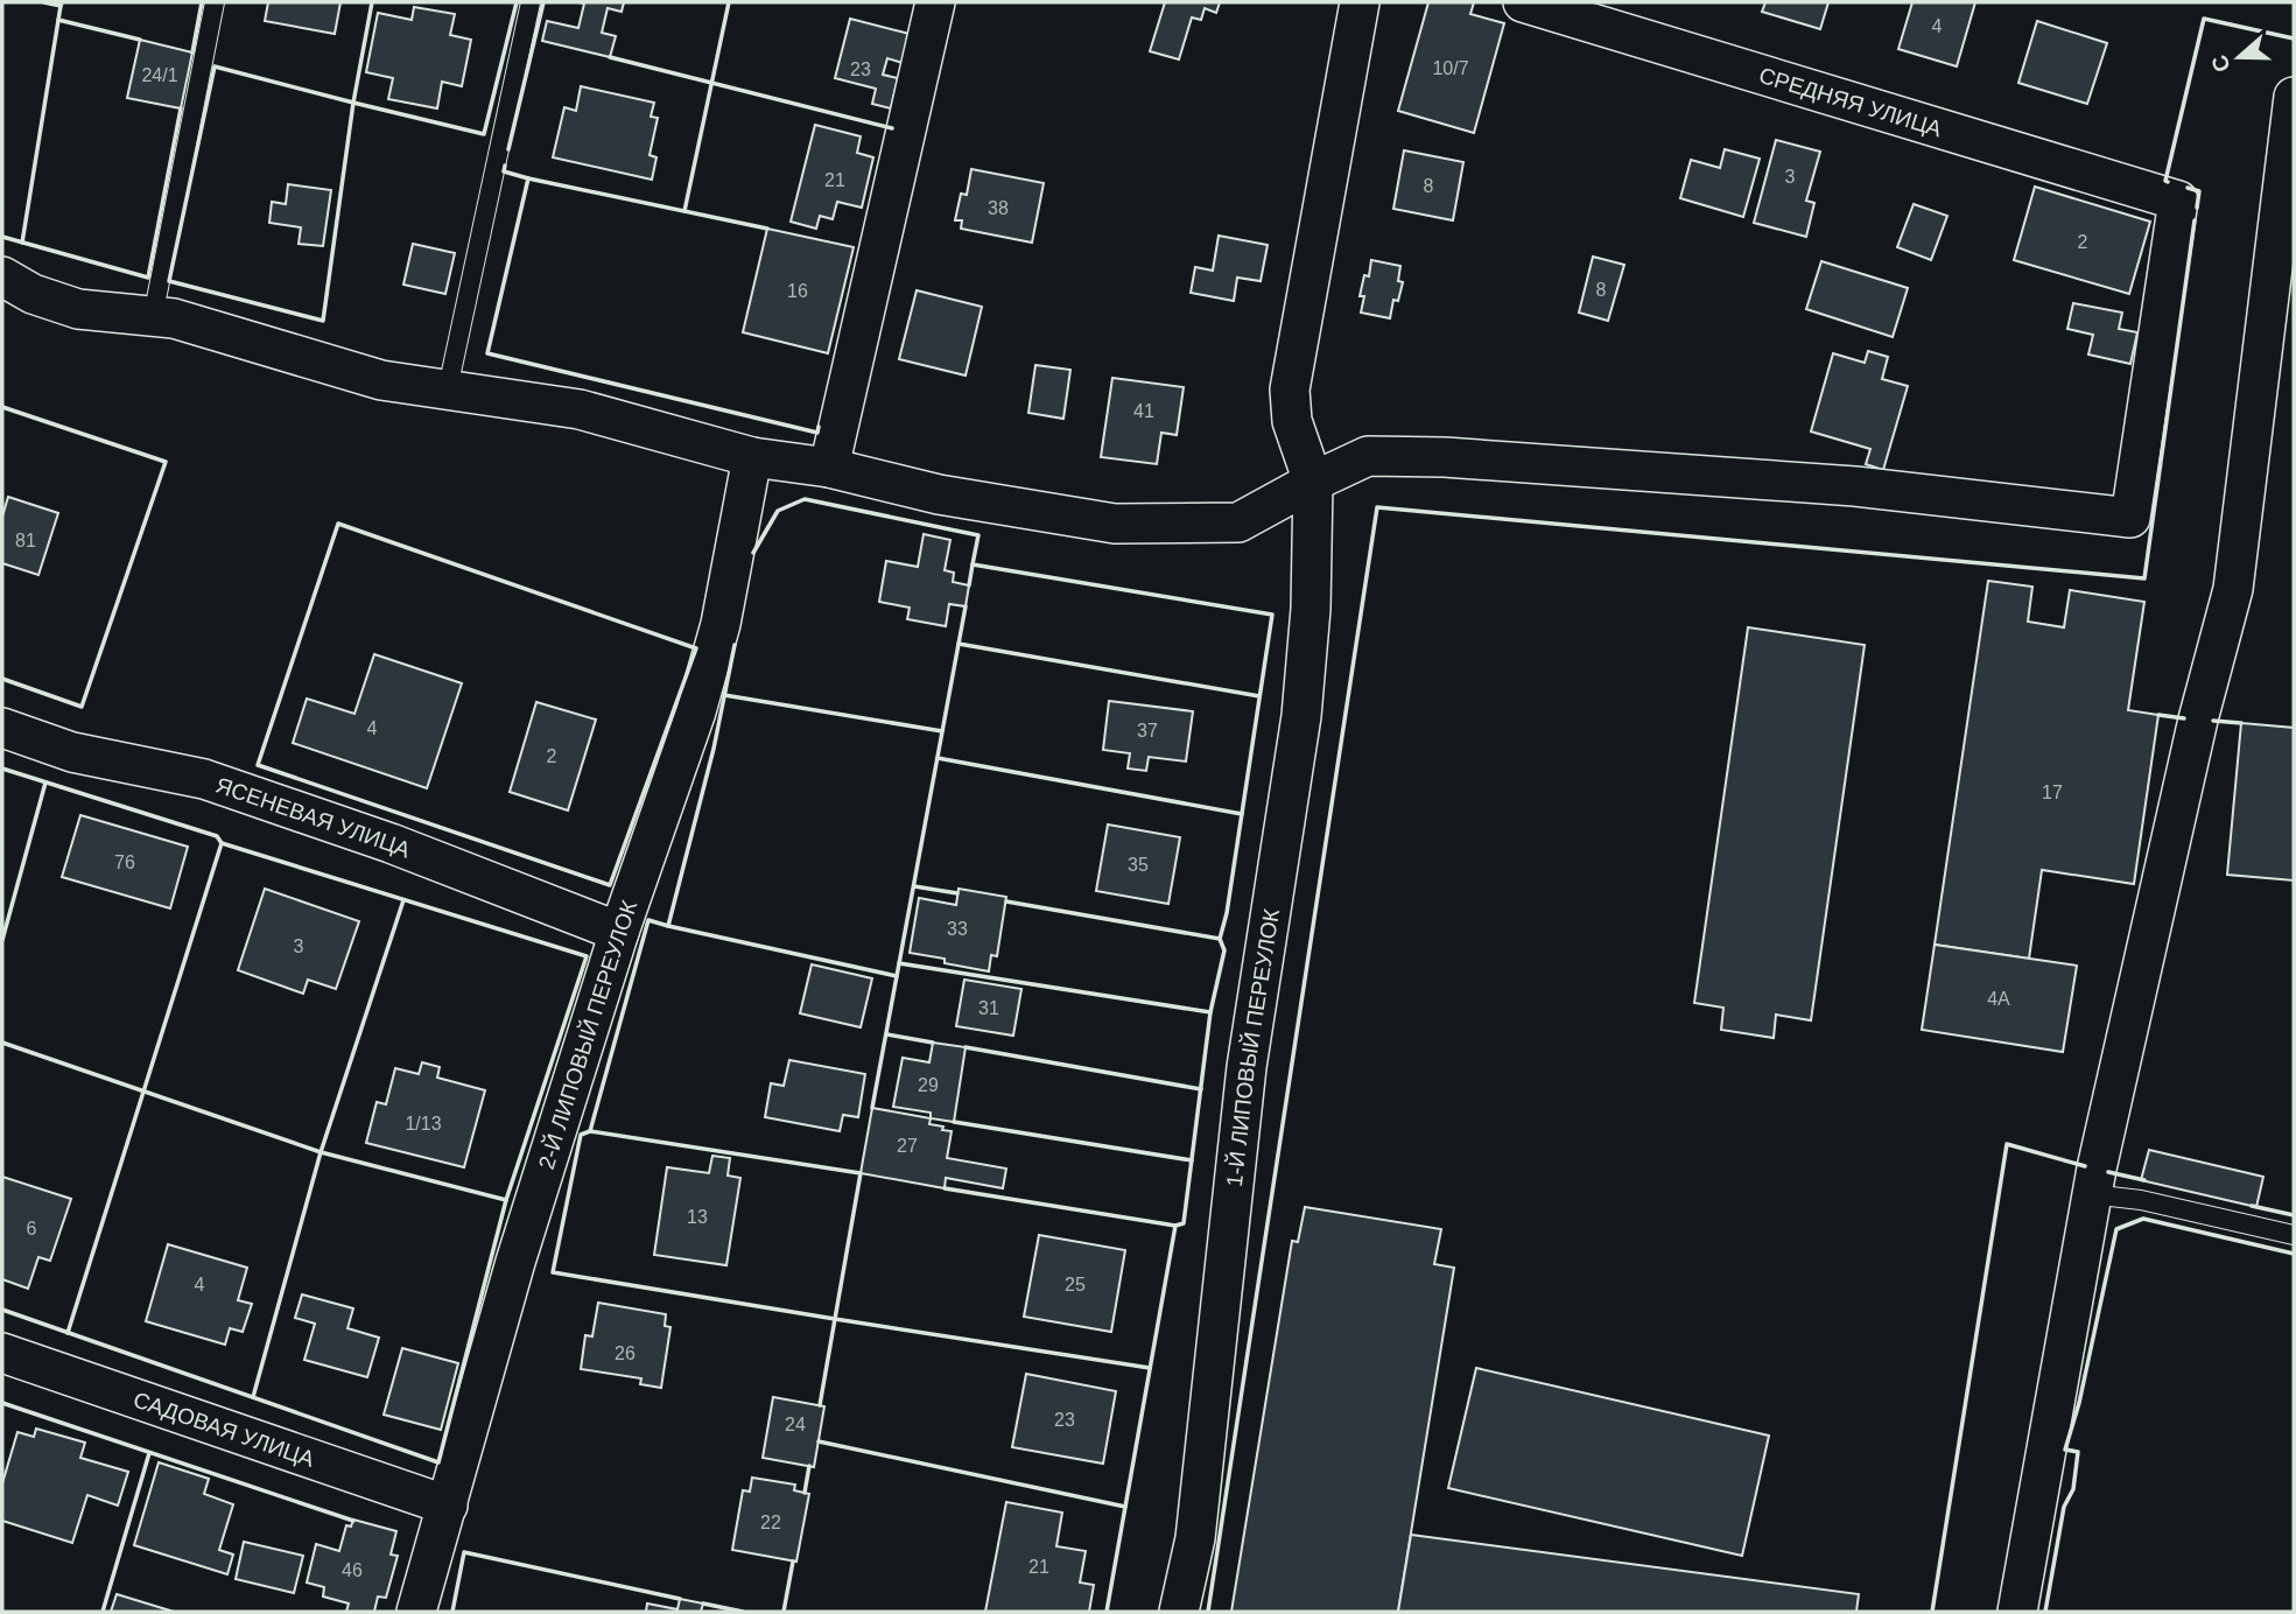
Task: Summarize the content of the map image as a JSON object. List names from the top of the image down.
{
  "streets": {
    "street": [
      "СРЕДНЯЯ УЛИЦА",
      "ЯСЕНЕВАЯ УЛИЦА",
      "2-Й ЛИПОВЫЙ ПЕРЕУЛОК",
      "1-Й ЛИПОВЫЙ ПЕРЕУЛОК",
      "САДОВАЯ УЛИЦА"
    ]
  },
  "crossings": [
    ["СРЕДНЯЯ УЛИЦА", "1-Й ЛИПОВЫЙ ПЕРЕУЛОК"],
    ["ЯСЕНЕВАЯ УЛИЦА", "2-Й ЛИПОВЫЙ ПЕРЕУЛОК"],
    ["2-Й ЛИПОВЫЙ ПЕРЕУЛОК", "САДОВАЯ УЛИЦА"]
  ],
  "house_numbers": [
    "4",
    "10/7",
    "23",
    "24/1",
    "3",
    "21",
    "8",
    "38",
    "2",
    "8",
    "16",
    "41",
    "81",
    "4",
    "37",
    "2",
    "17",
    "76",
    "35",
    "33",
    "3",
    "4А",
    "31",
    "29",
    "1/13",
    "27",
    "13",
    "6",
    "4",
    "25",
    "26",
    "23",
    "24",
    "22",
    "21",
    "46"
  ],
  "north": "left"
}
